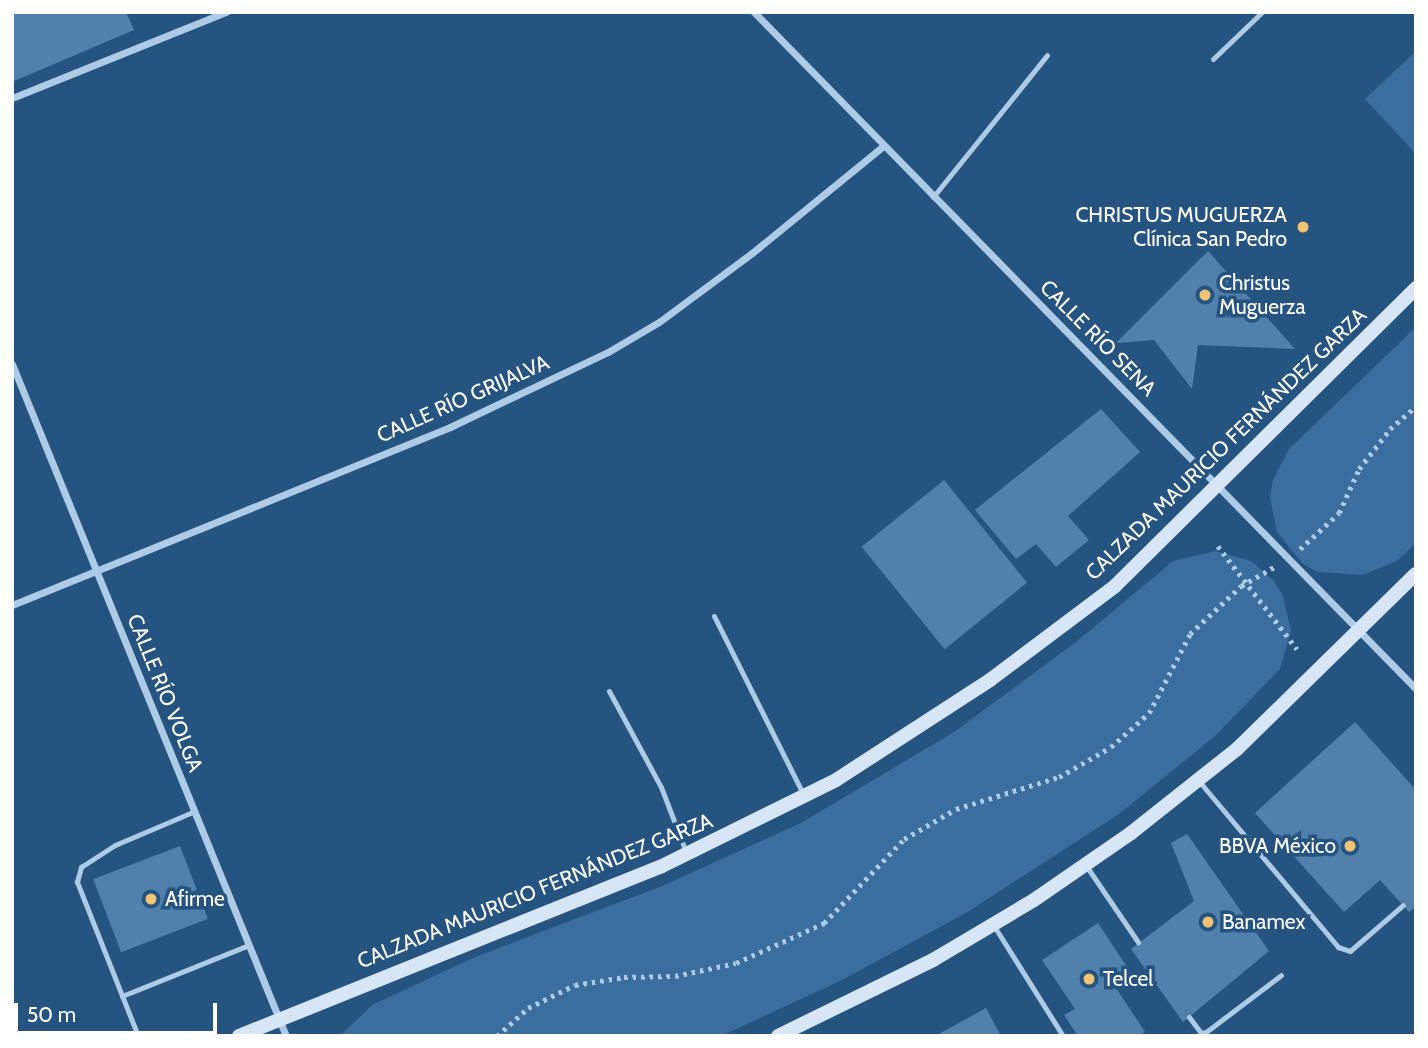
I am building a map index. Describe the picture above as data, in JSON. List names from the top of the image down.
{
  "streets": {
    "main road": ["CALZADA MAURICIO FERNÁNDEZ GARZA"],
    "street": ["CALLE RÍO SENA", "CALLE RÍO GRIJALVA", "CALLE RÍO VOLGA"]
  },
  "crossings": [
    ["CALLE RÍO SENA", "CALLE RÍO GRIJALVA"],
    ["CALLE RÍO SENA", "CALZADA MAURICIO FERNÁNDEZ GARZA"],
    ["CALLE RÍO GRIJALVA", "CALLE RÍO VOLGA"],
    ["CALZADA MAURICIO FERNÁNDEZ GARZA", "CALLE RÍO VOLGA"]
  ],
  "places": [
    "CHRISTUS MUGUERZA Clínica San Pedro",
    "Christus Muguerza",
    "BBVA México",
    "Afirme",
    "Banamex",
    "Telcel"
  ],
  "scale_bar": "50 m"
}
